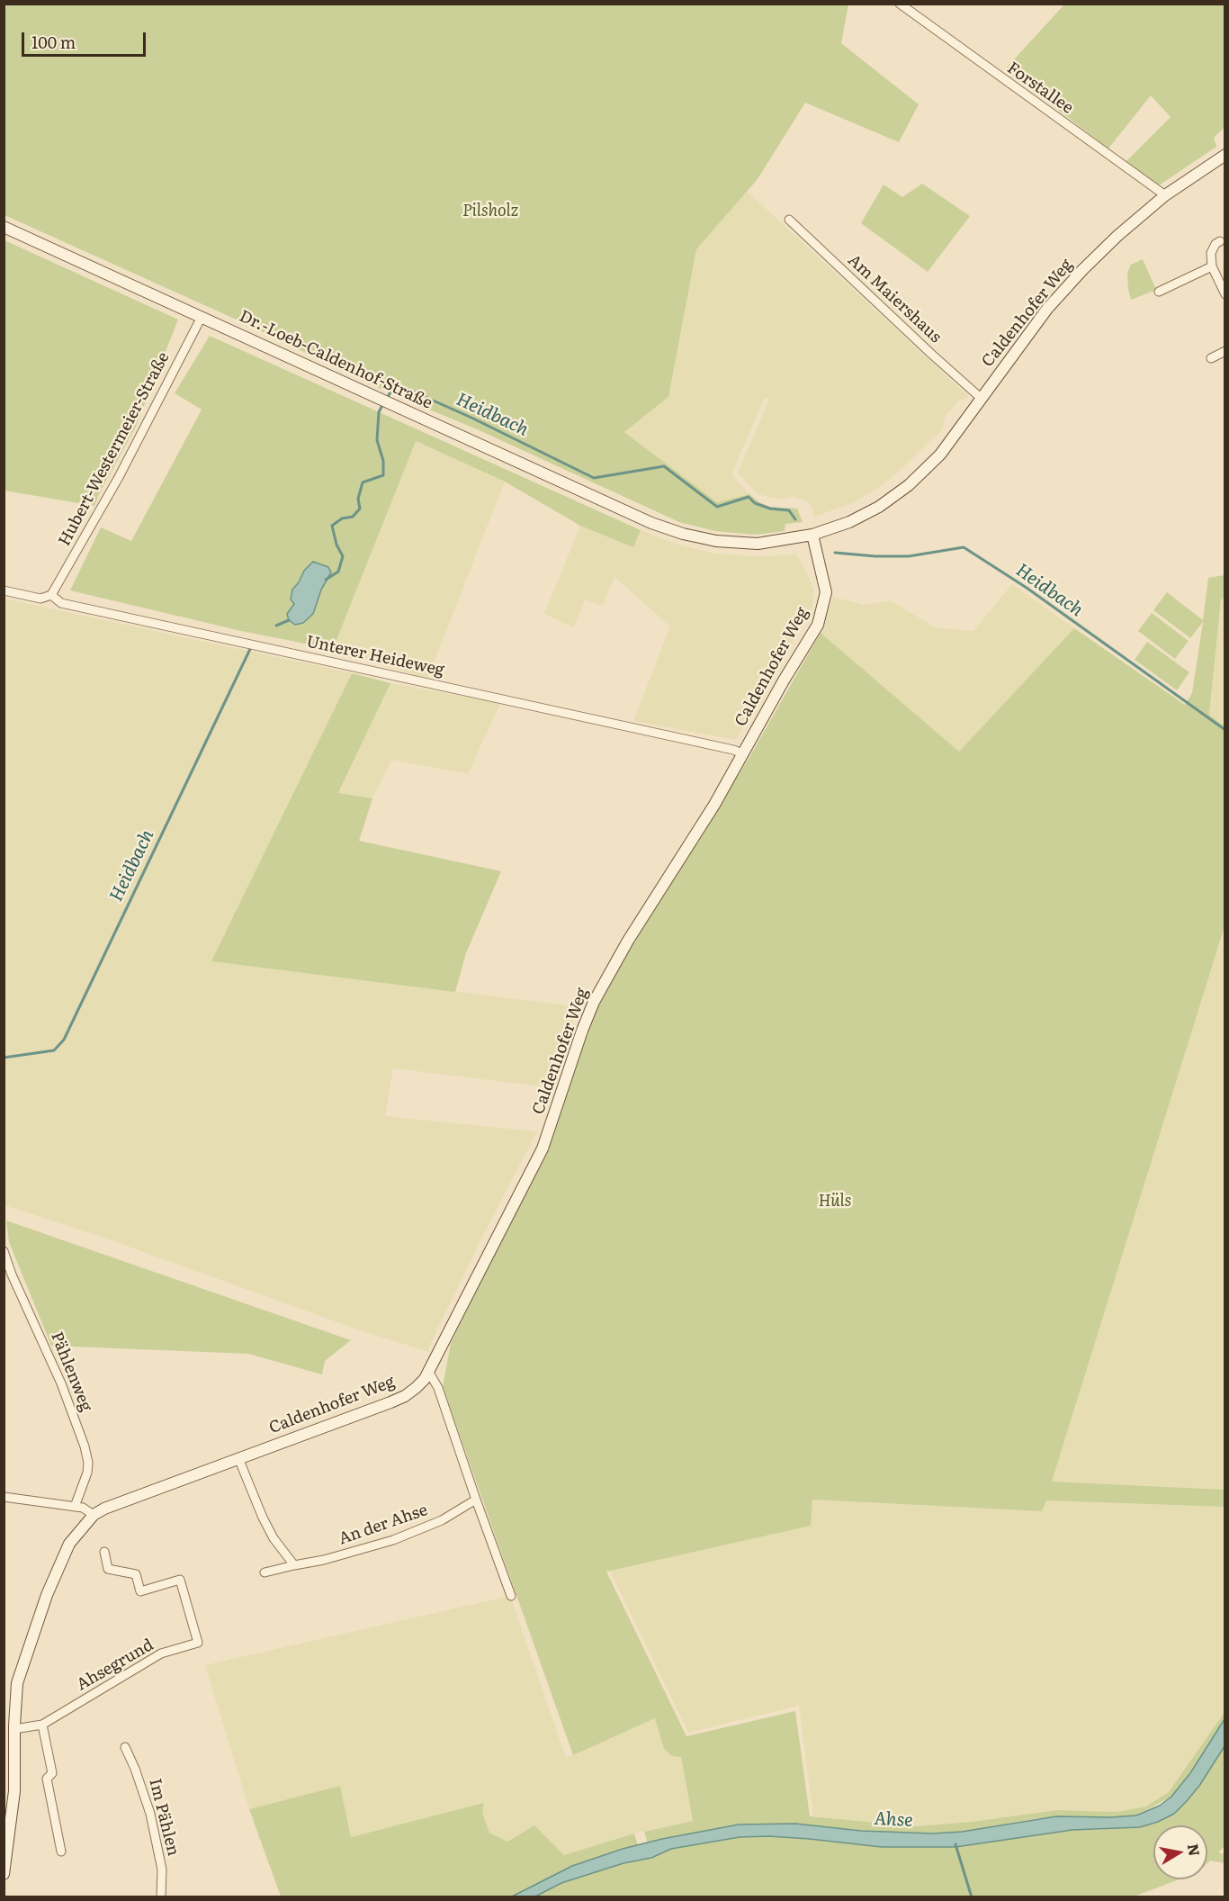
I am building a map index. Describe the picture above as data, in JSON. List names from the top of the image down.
{
  "streets": {
    "main road": ["Caldenhofer Weg", "Dr.-Loeb-Caldenhof-Straße"],
    "street": [
      "Forstallee",
      "Am Maiershaus",
      "Hubert-Westermeier-Straße",
      "Unterer Heideweg",
      "Pählenweg",
      "An der Ahse",
      "Ahsegrund",
      "Im Pählen"
    ]
  },
  "crossings": [
    ["Forstallee", "Caldenhofer Weg"],
    ["Am Maiershaus", "Caldenhofer Weg"],
    ["Caldenhofer Weg", "Dr.-Loeb-Caldenhof-Straße"],
    ["Caldenhofer Weg", "Unterer Heideweg"],
    ["Caldenhofer Weg", "Ahsegrund"],
    ["Dr.-Loeb-Caldenhof-Straße", "Hubert-Westermeier-Straße"],
    ["Hubert-Westermeier-Straße", "Unterer Heideweg"]
  ],
  "water": ["Heidbach", "Ahse"],
  "parks": ["Pilsholz", "Hüls"],
  "scale_bar": "100 m",
  "north": "right"
}
